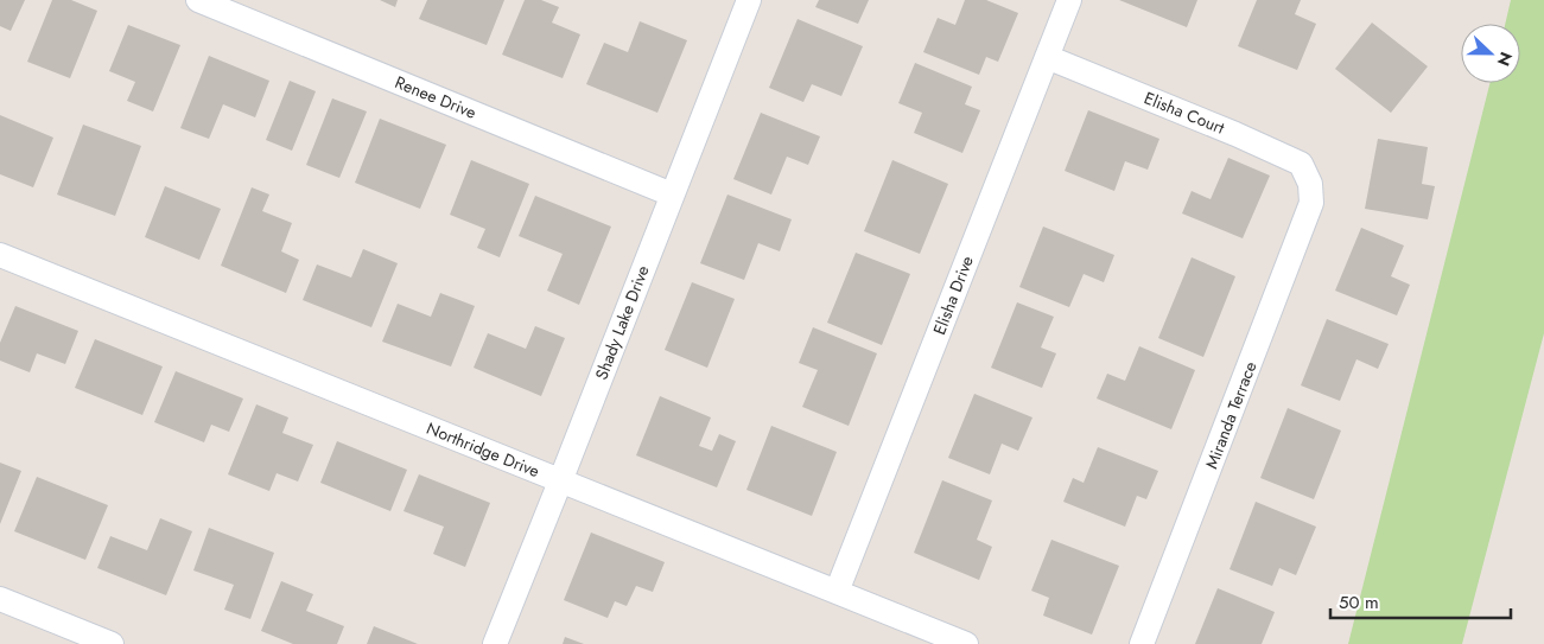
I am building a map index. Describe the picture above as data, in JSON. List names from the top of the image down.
{
  "streets": {
    "street": [
      "Renee Drive",
      "Elisha Court",
      "Elisha Drive",
      "Shady Lake Drive",
      "Miranda Terrace",
      "Northridge Drive"
    ]
  },
  "crossings": [
    ["Renee Drive", "Shady Lake Drive"],
    ["Elisha Court", "Elisha Drive"],
    ["Elisha Court", "Miranda Terrace"],
    ["Elisha Drive", "Northridge Drive"],
    ["Shady Lake Drive", "Northridge Drive"]
  ],
  "scale_bar": "50 m",
  "north": "right"
}
